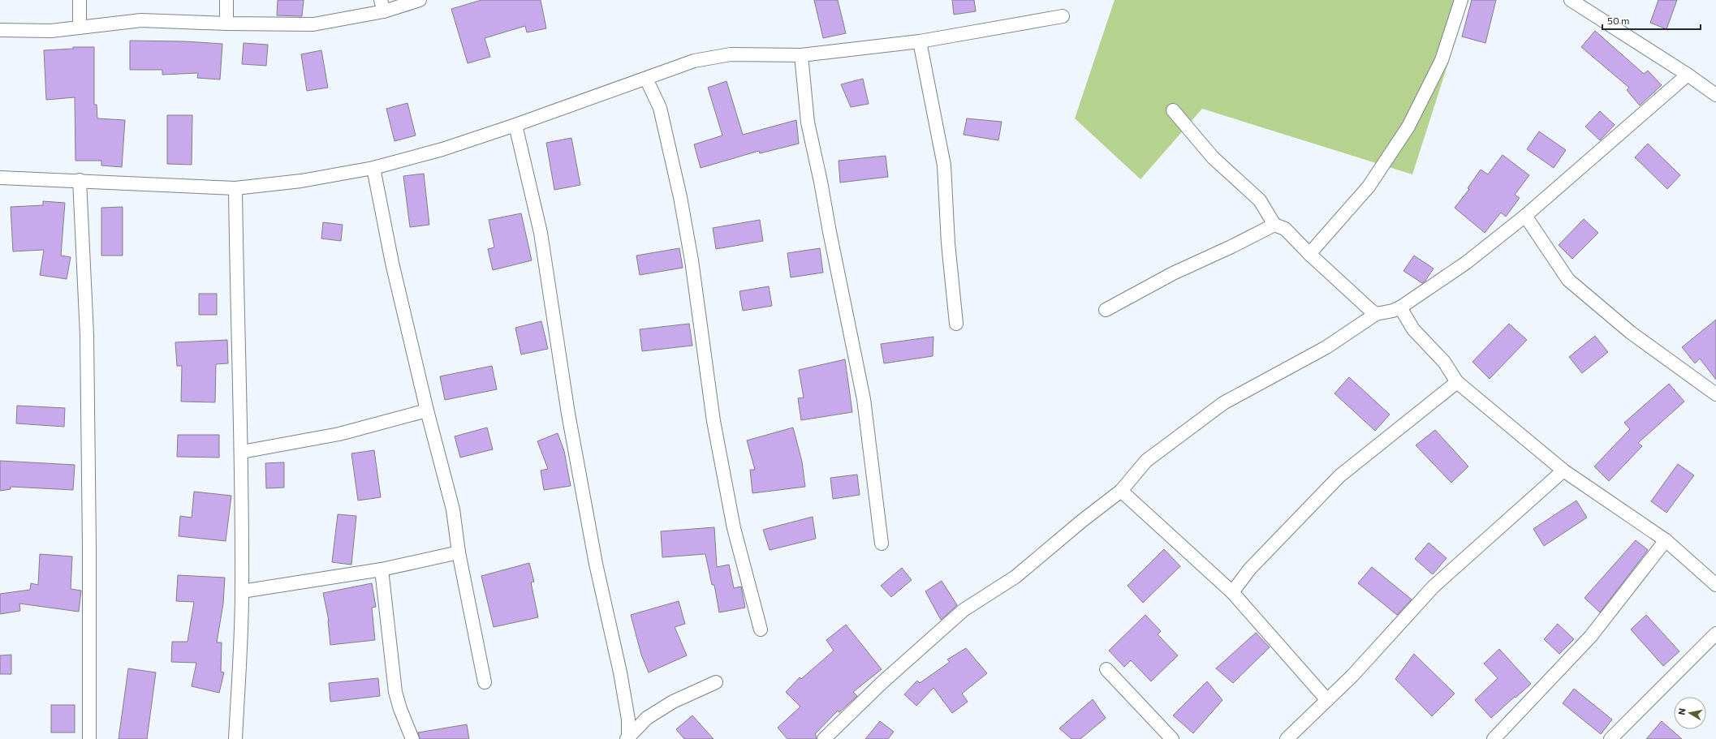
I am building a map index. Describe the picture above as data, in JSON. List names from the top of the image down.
{
  "scale_bar": "50 m",
  "north": "left"
}
